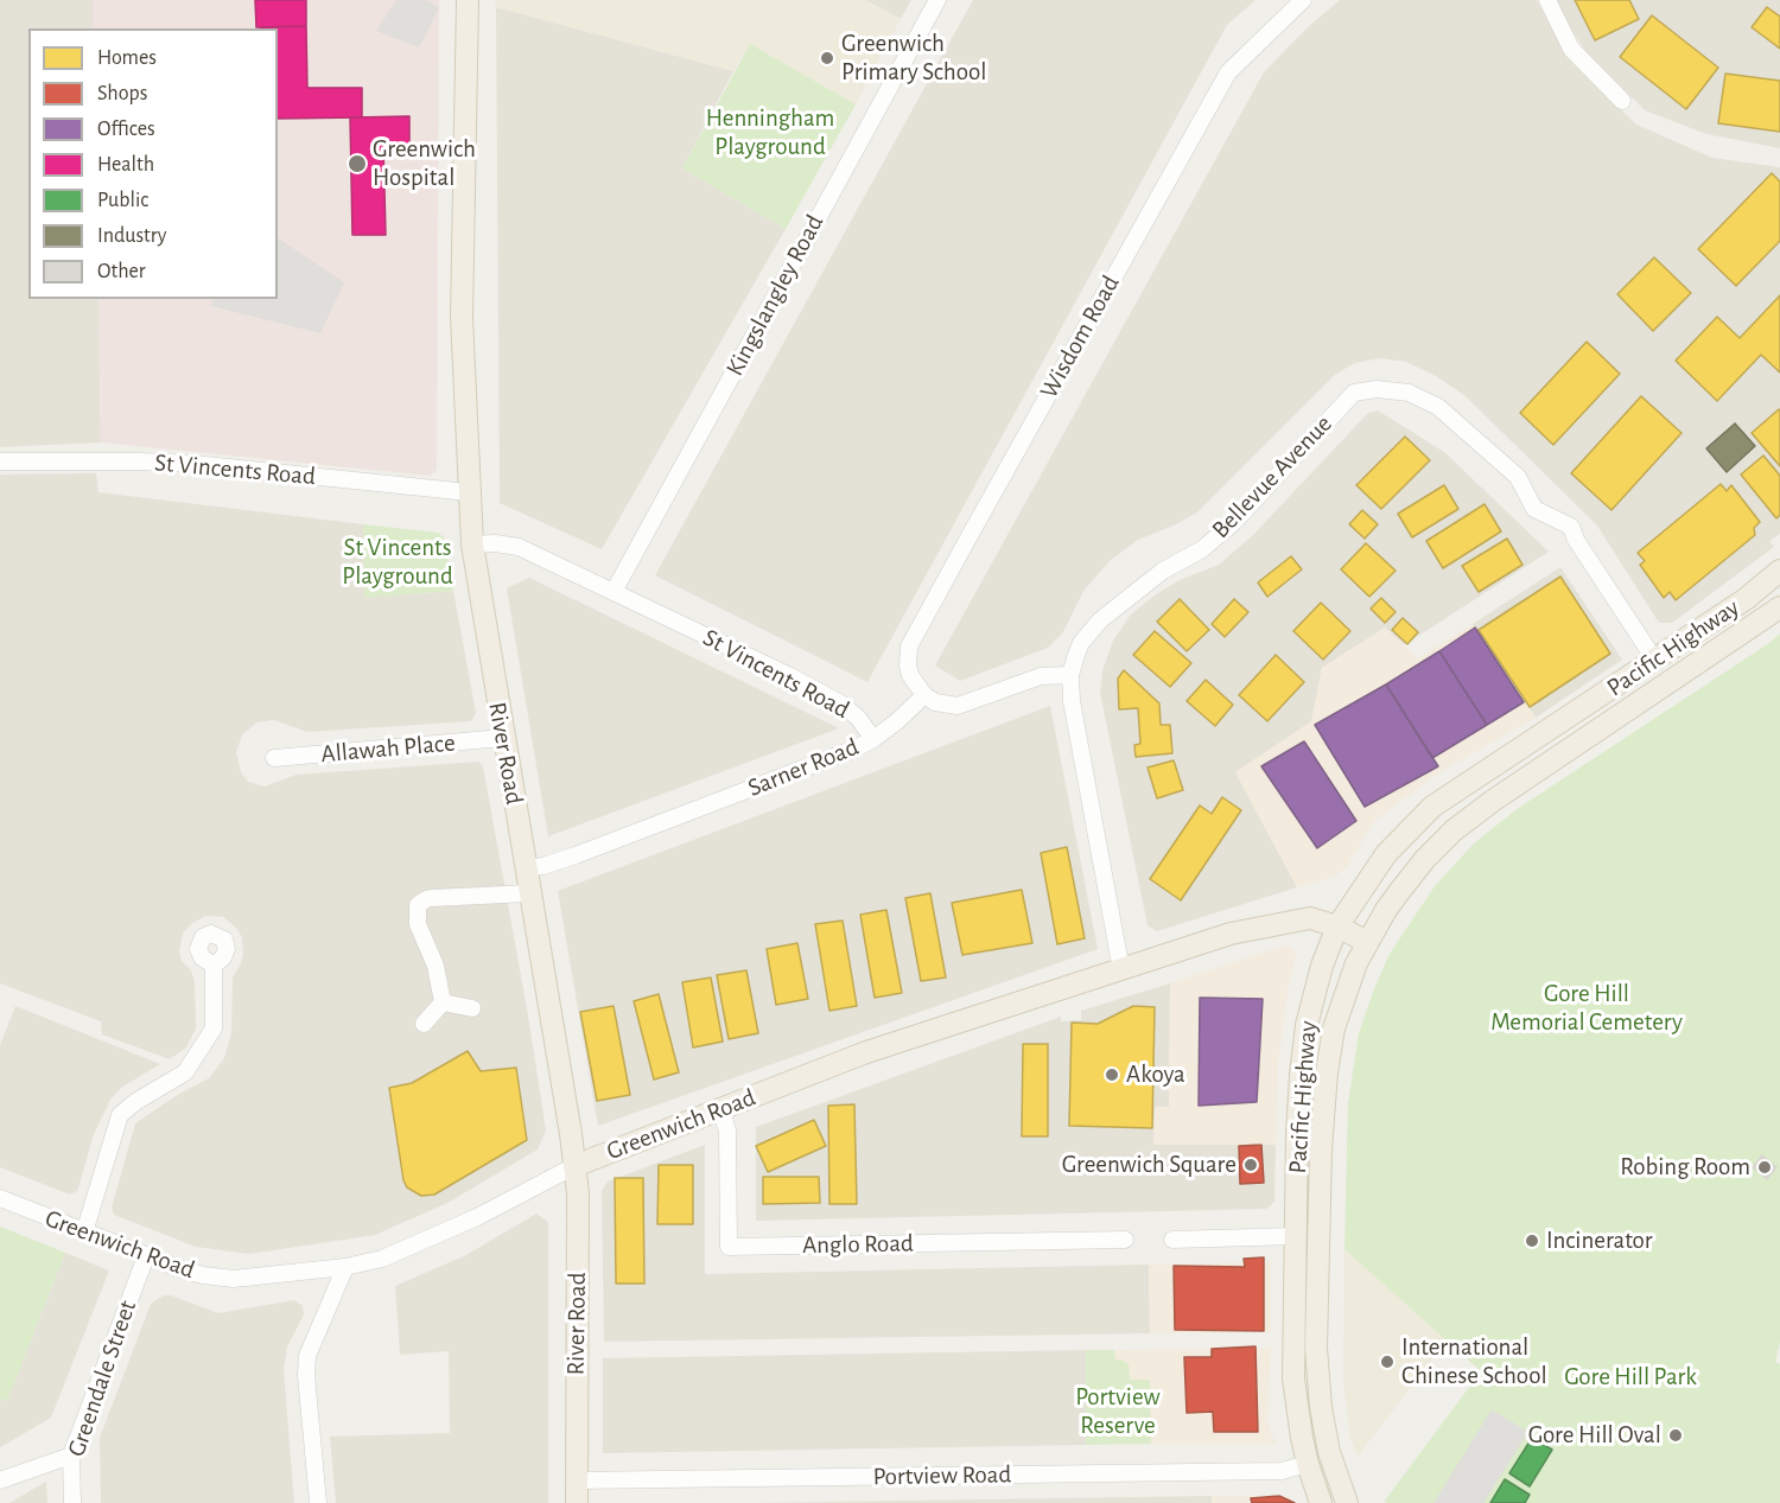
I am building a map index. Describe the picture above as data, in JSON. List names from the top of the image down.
{
  "streets": {
    "main road": ["Pacific Highway", "River Road", "Greenwich Road"],
    "street": [
      "Kingslangley Road",
      "Wisdom Road",
      "St Vincents Road",
      "Bellevue Avenue",
      "Allawah Place",
      "Sarner Road",
      "Anglo Road",
      "Greendale Street",
      "Portview Road"
    ]
  },
  "crossings": [
    ["Kingslangley Road", "St Vincents Road"],
    ["Wisdom Road", "Sarner Road"],
    ["St Vincents Road", "River Road"],
    ["St Vincents Road", "Sarner Road"],
    ["Bellevue Avenue", "Pacific Highway"],
    ["Bellevue Avenue", "Greenwich Road"],
    ["Pacific Highway", "Greenwich Road"],
    ["Pacific Highway", "Portview Road"],
    ["Allawah Place", "River Road"],
    ["River Road", "Sarner Road"],
    ["River Road", "Greenwich Road"],
    ["River Road", "Portview Road"],
    ["Greenwich Road", "Anglo Road"],
    ["Greenwich Road", "Greendale Street"]
  ],
  "parks": [
    "Henningham Playground",
    "St Vincents Playground",
    "Gore Hill Memorial Cemetery",
    "Gore Hill Park",
    "Portview Reserve"
  ],
  "places": [
    "Greenwich Primary School",
    "Greenwich Hospital",
    "Akoya",
    "Greenwich Square",
    "Robing Room",
    "Incinerator",
    "International Chinese School",
    "Gore Hill Oval"
  ],
  "legend": [
    "Homes",
    "Shops",
    "Offices",
    "Health",
    "Public",
    "Industry",
    "Other"
  ]
}
